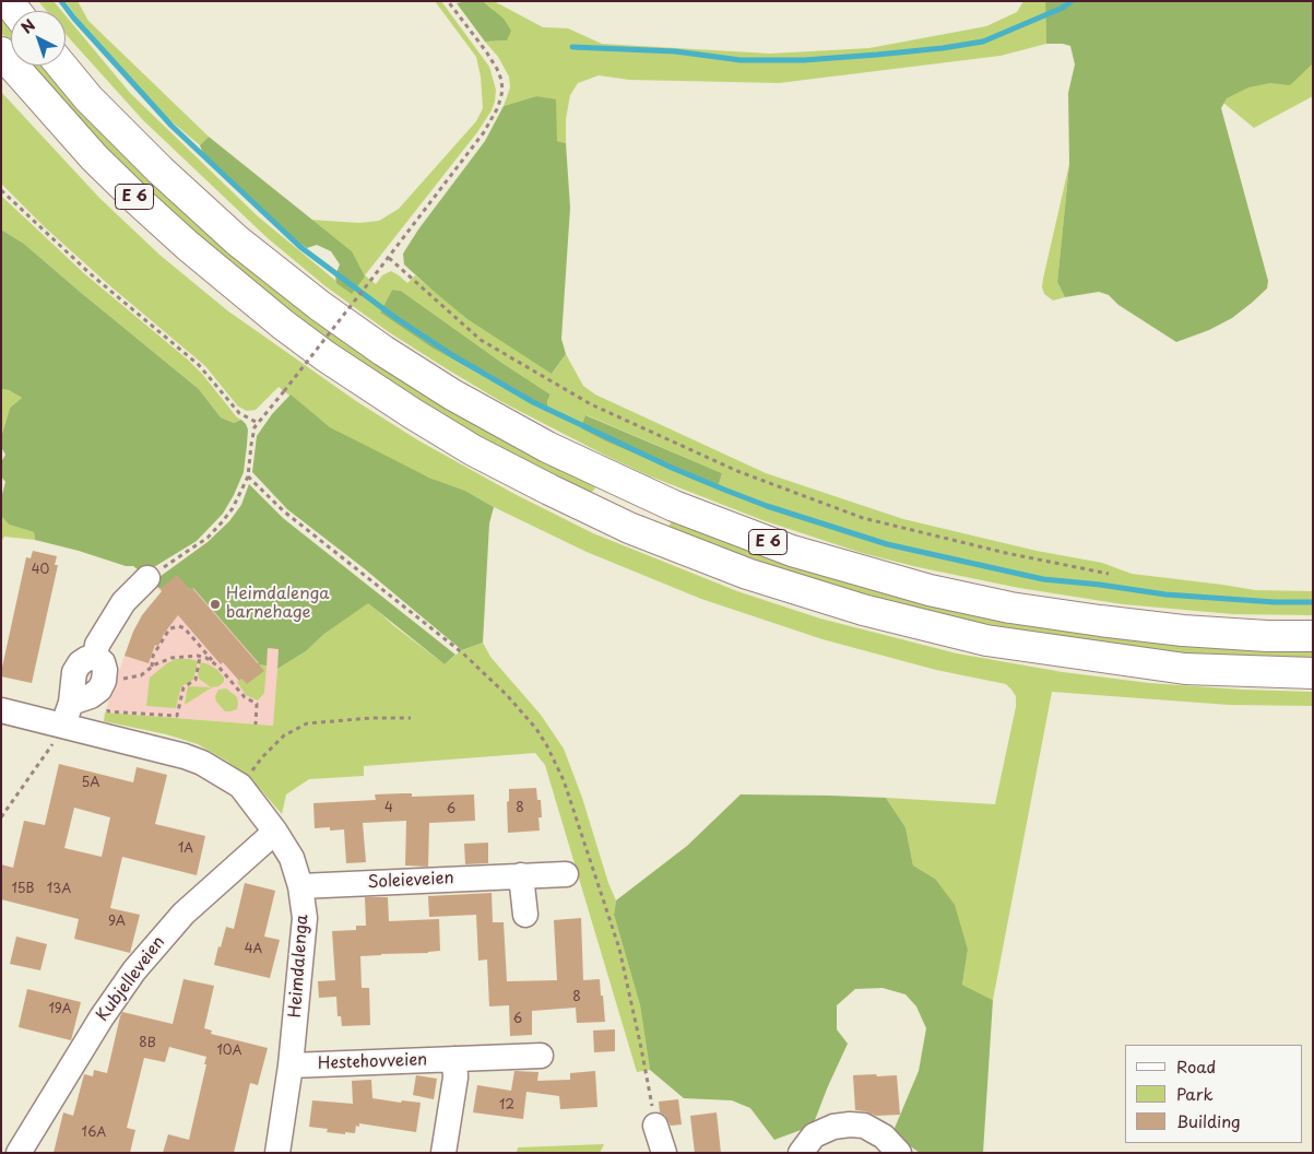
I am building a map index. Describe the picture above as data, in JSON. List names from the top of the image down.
{
  "streets": {
    "highway": ["E 6"],
    "street": [
      "Soleieveien",
      "Heimdalenga",
      "Kubjelleveien",
      "Hestehovveien"
    ]
  },
  "crossings": [
    ["Soleieveien", "Heimdalenga"],
    ["Heimdalenga", "Kubjelleveien"],
    ["Heimdalenga", "Hestehovveien"]
  ],
  "places": ["Heimdalenga barnehage"],
  "house_numbers": [
    "40",
    "5A",
    "4",
    "8",
    "6",
    "1A",
    "15B",
    "13A",
    "9A",
    "4A",
    "8",
    "19A",
    "6",
    "8B",
    "10A",
    "12",
    "16A"
  ],
  "legend": ["Road", "Park", "Building"],
  "north": "top left"
}
